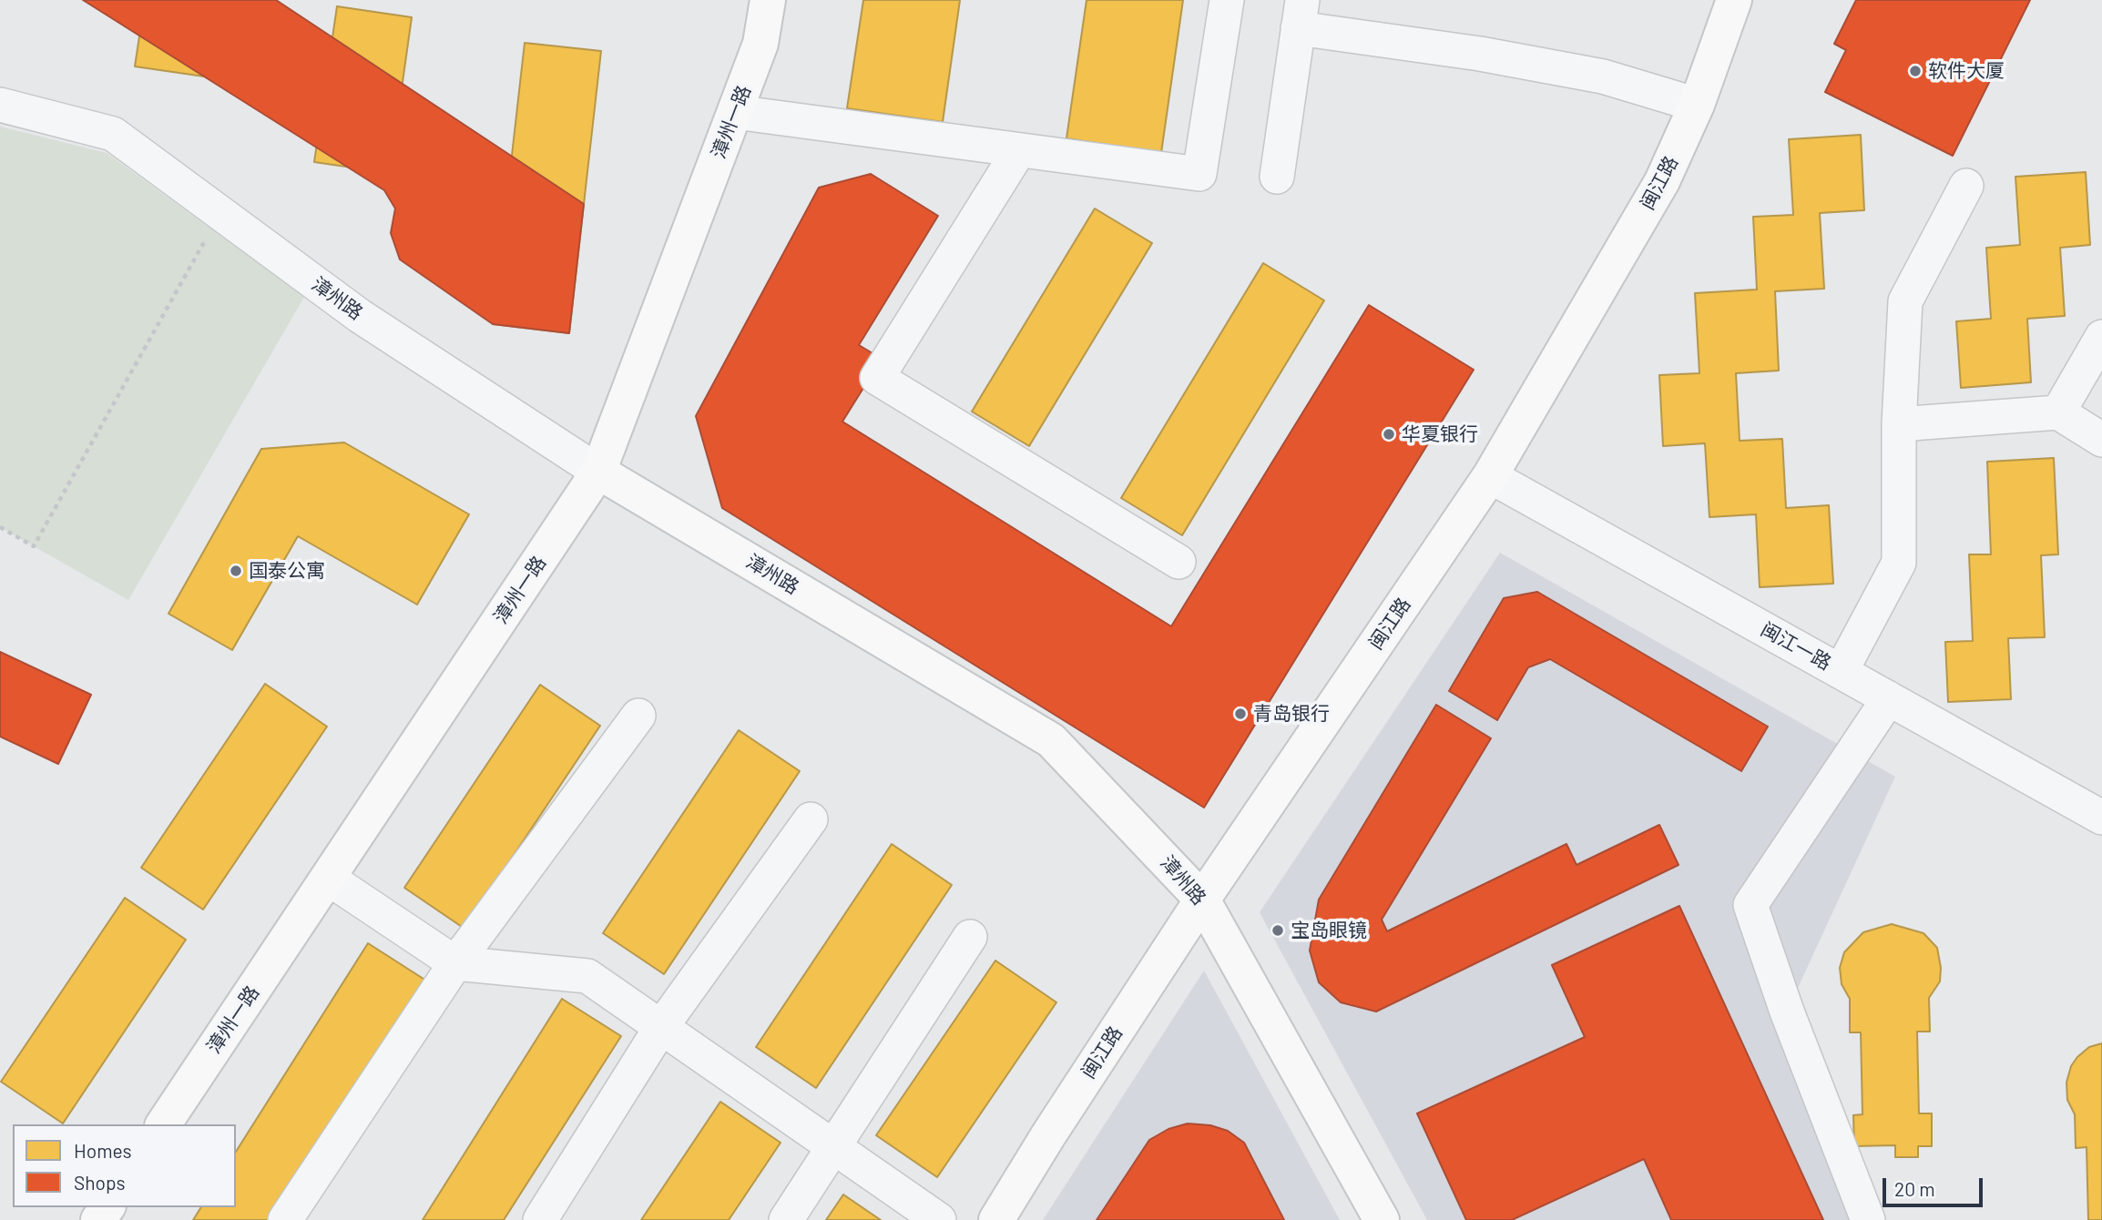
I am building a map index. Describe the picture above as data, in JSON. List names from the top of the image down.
{
  "streets": {
    "street": [
      "漳州一路",
      "闽江路",
      "漳州路",
      "闽江一路"
    ]
  },
  "crossings": [
    ["漳州一路", "漳州路"],
    ["闽江路", "漳州路"],
    ["闽江路", "闽江一路"]
  ],
  "places": [
    "软件大厦",
    "华夏银行",
    "国泰公寓",
    "青岛银行",
    "宝岛眼镜"
  ],
  "legend": ["Homes", "Shops"],
  "scale_bar": "20 m"
}
